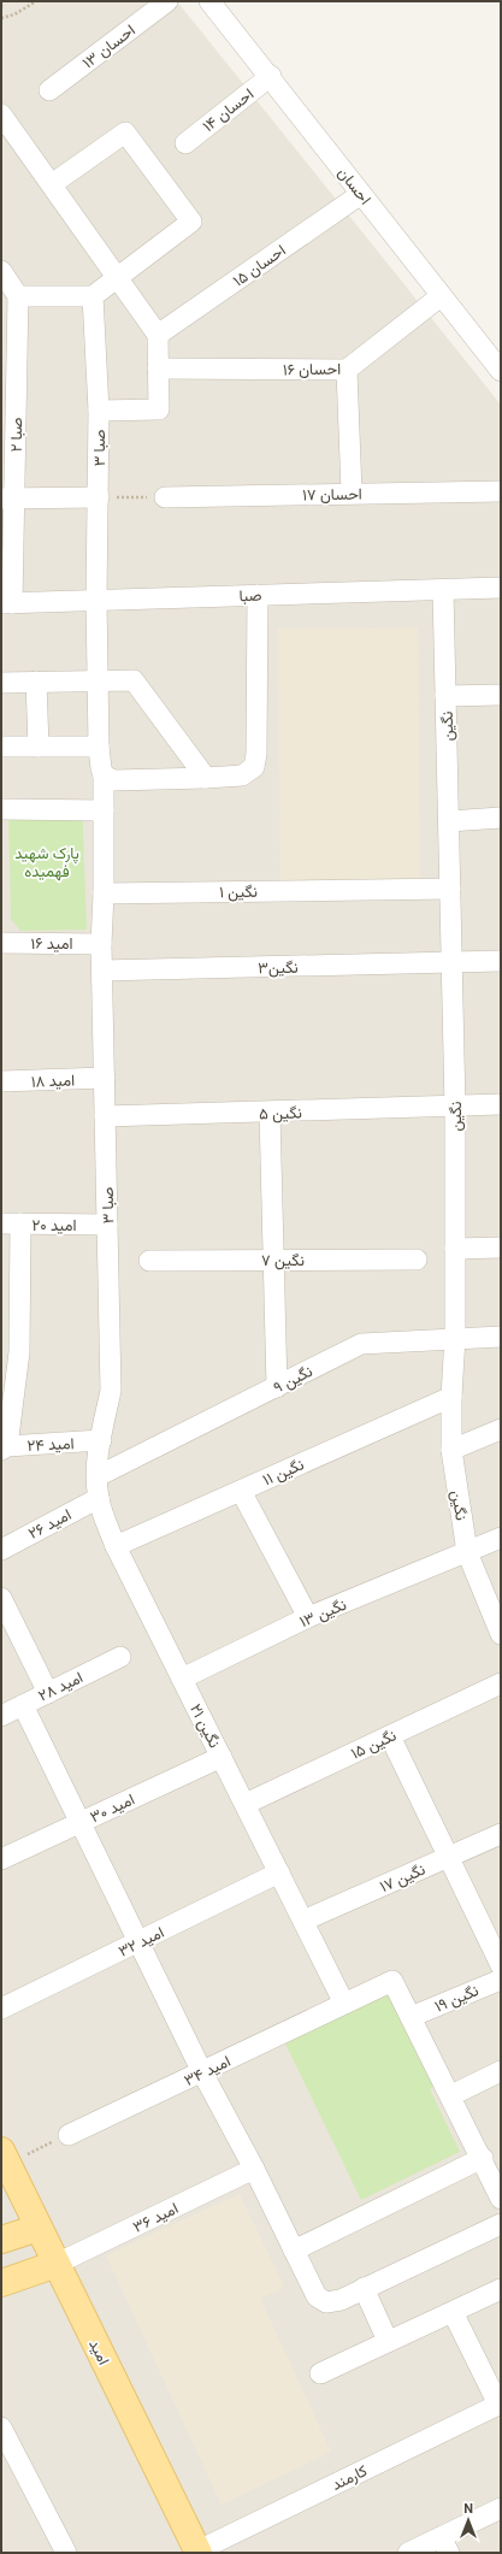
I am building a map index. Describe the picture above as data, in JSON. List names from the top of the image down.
{
  "streets": {
    "main road": ["امید"],
    "street": [
      "احسان ۱۳",
      "احسان ۱۴",
      "احسان",
      "احسان ۱۵",
      "احسان ۱۶",
      "صبا ۲",
      "صبا ۳",
      "احسان ۱۷",
      "صبا",
      "نگین",
      "نگین ۱",
      "امید ۱۶",
      "نگین۳",
      "امید ۱۸",
      "نگین ۵",
      "امید ۲۰",
      "نگین ۷",
      "نگین ۹",
      "امید ۲۴",
      "نگین ۱۱",
      "امید ۲۶",
      "نگین ۱۳",
      "امید ۲۸",
      "نگین ۲۱",
      "نگین ۱۵",
      "امید ۳۰",
      "نگین ۱۷",
      "امید ۳۲",
      "نگین ۱۹",
      "امید ۳۴",
      "امید ۳۶",
      "کارمند"
    ]
  },
  "crossings": [
    ["احسان ۱۴", "احسان"],
    ["احسان", "احسان ۱۵"],
    ["احسان", "احسان ۱۶"],
    ["صبا ۲", "صبا"],
    ["صبا ۳", "صبا"],
    ["صبا ۳", "نگین ۱"],
    ["صبا ۳", "نگین۳"],
    ["صبا ۳", "امید ۱۸"],
    ["صبا ۳", "نگین ۵"],
    ["صبا ۳", "امید ۲۰"],
    ["صبا ۳", "امید ۲۴"],
    ["صبا ۳", "نگین ۲۱"],
    ["صبا", "نگین"],
    ["نگین", "نگین ۱"],
    ["نگین", "نگین۳"],
    ["نگین", "نگین ۵"],
    ["نگین", "نگین ۹"],
    ["نگین", "نگین ۱۱"],
    ["نگین", "نگین ۱۳"],
    ["نگین ۹", "نگین ۲۱"],
    ["امید ۲۴", "نگین ۲۱"],
    ["نگین ۱۱", "نگین ۲۱"],
    ["امید ۲۶", "نگین ۲۱"],
    ["نگین ۱۳", "نگین ۲۱"],
    ["نگین ۲۱", "نگین ۱۵"],
    ["نگین ۲۱", "امید ۳۰"],
    ["نگین ۲۱", "نگین ۱۷"],
    ["نگین ۲۱", "امید ۳۲"],
    ["نگین ۲۱", "امید ۳۴"],
    ["نگین ۱۹", "امید ۳۴"],
    ["امید ۳۶", "امید"],
    ["امید", "کارمند"]
  ],
  "parks": ["پارک شهید فهمیده"],
  "north": "top"
}
